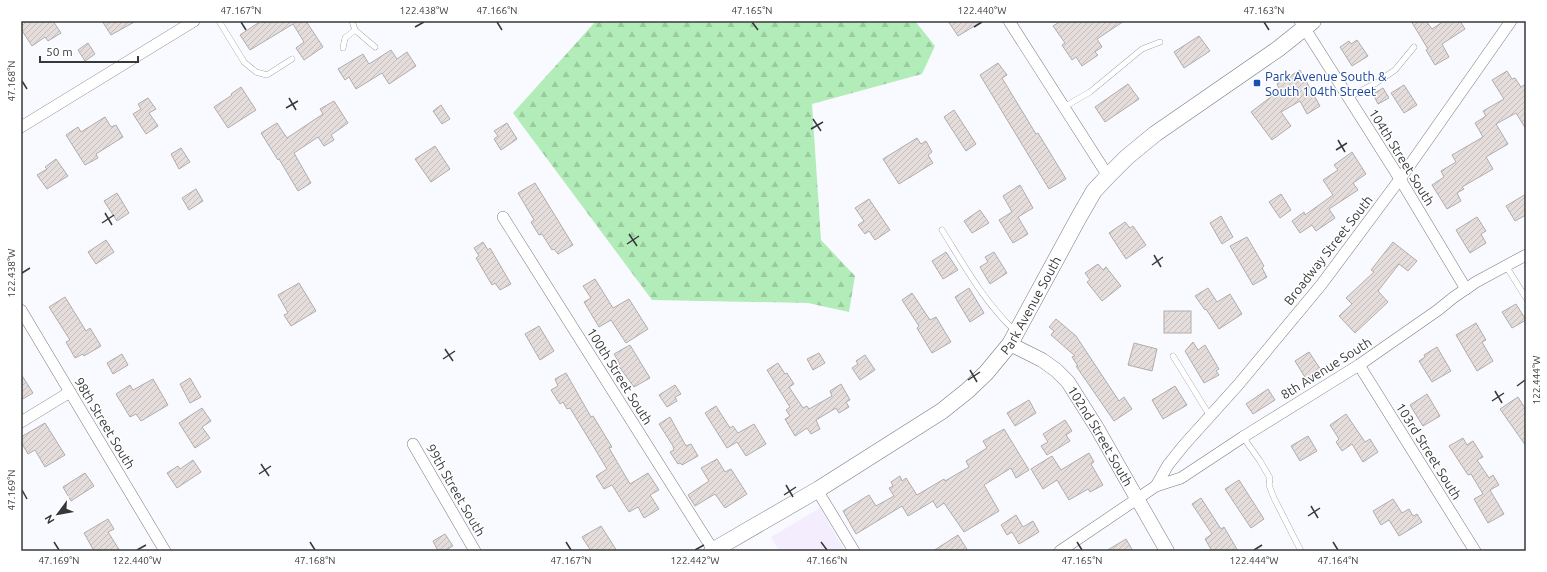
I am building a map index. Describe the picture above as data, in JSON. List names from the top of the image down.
{
  "streets": {
    "main road": ["Park Avenue South"],
    "street": [
      "104th Street South",
      "Broadway Street South",
      "8th Avenue South",
      "100th Street South",
      "98th Street South",
      "102nd Street South",
      "103rd Street South",
      "99th Street South"
    ]
  },
  "crossings": [
    ["104th Street South", "Broadway Street South"],
    ["104th Street South", "Park Avenue South"],
    ["104th Street South", "8th Avenue South"],
    ["Broadway Street South", "8th Avenue South"],
    ["Park Avenue South", "100th Street South"],
    ["Park Avenue South", "102nd Street South"],
    ["8th Avenue South", "102nd Street South"],
    ["8th Avenue South", "103rd Street South"]
  ],
  "places": {
    "transit": ["Park Avenue South & South 104th Street"]
  },
  "scale_bar": "50 m",
  "north": "bottom left",
  "coordinates": [
    "47.167°N",
    "122.438°W",
    "47.166°N",
    "47.165°N",
    "122.440°W",
    "47.163°N",
    "47.168°N",
    "122.444°W",
    "47.169°N",
    "122.442°W",
    "47.164°N"
  ]
}
